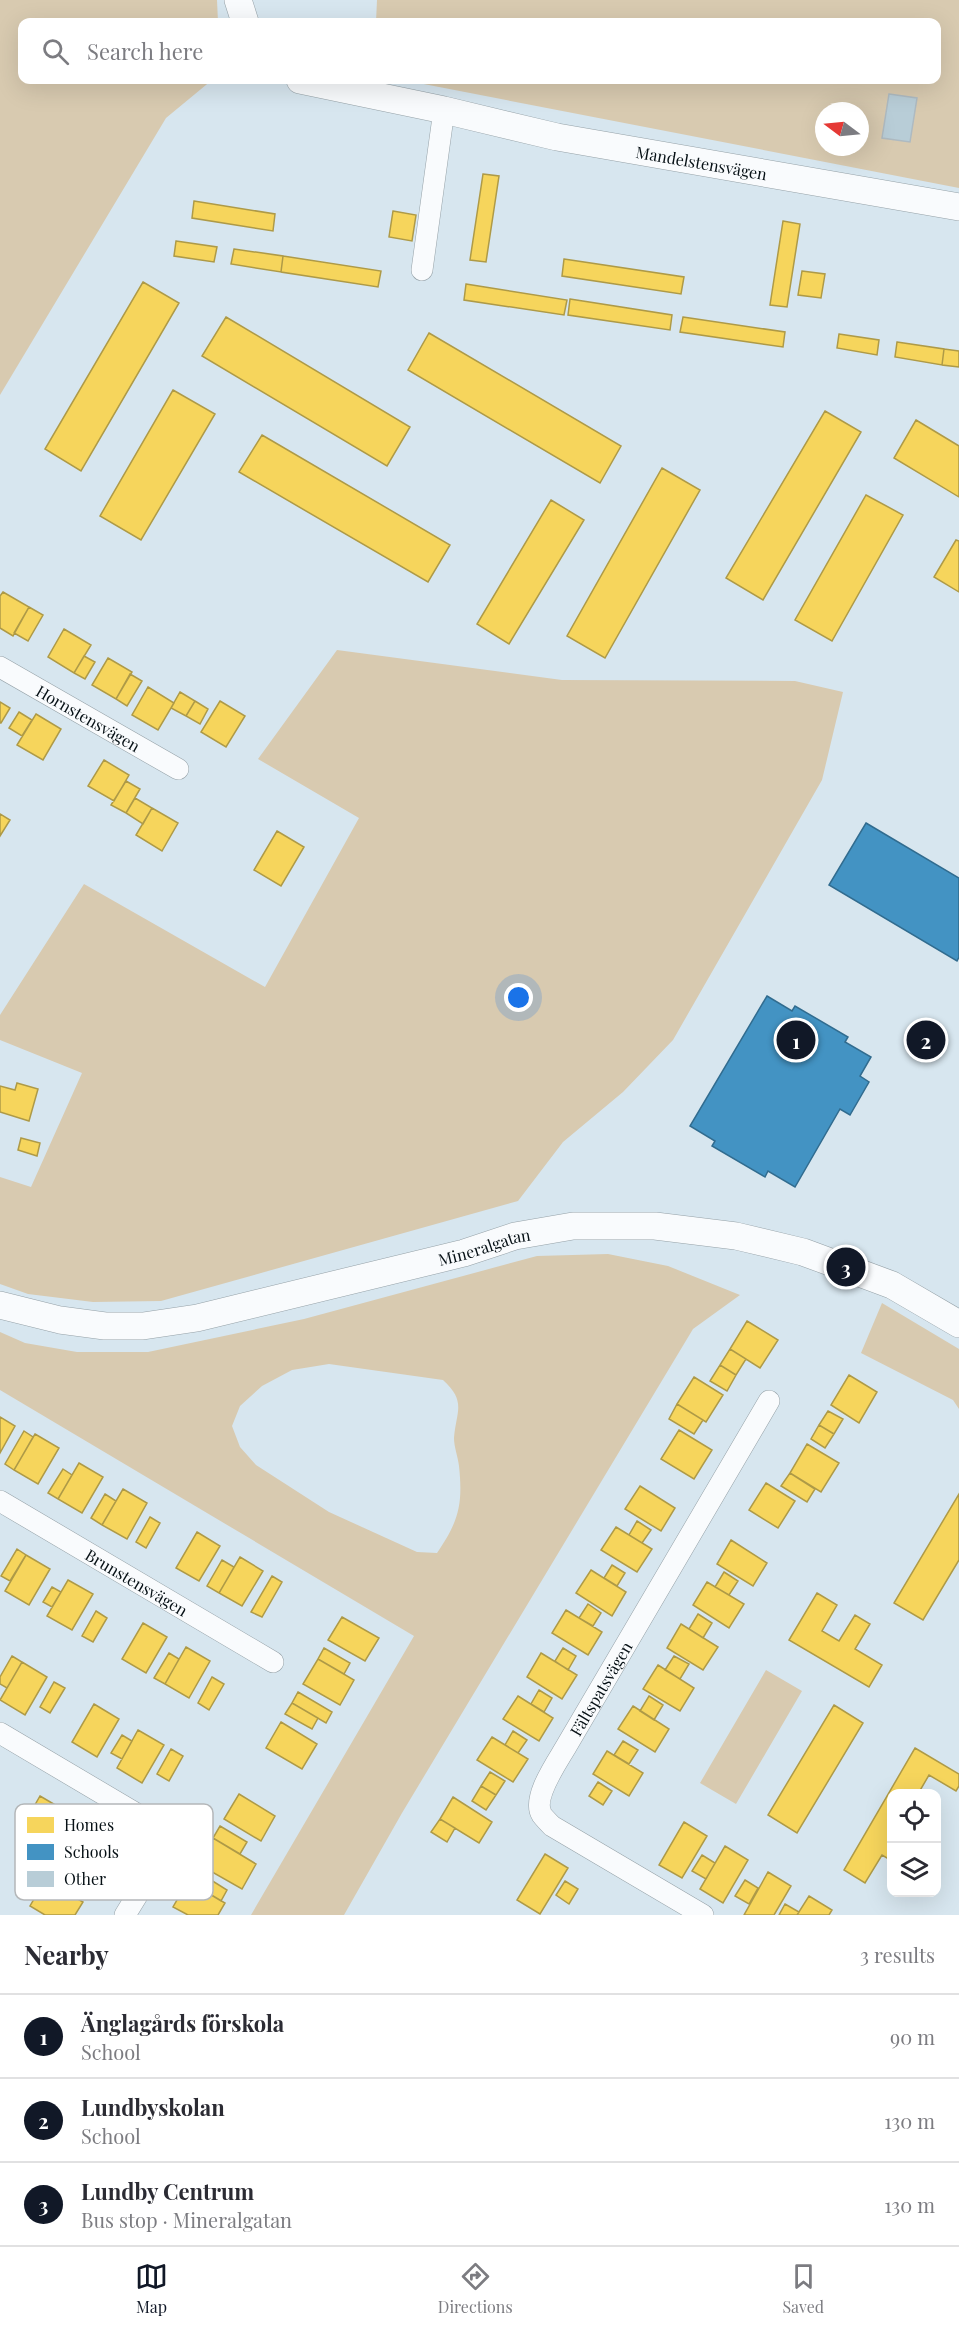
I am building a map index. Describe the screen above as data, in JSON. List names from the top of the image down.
{
  "streets": {
    "street": [
      "Mandelstensvägen",
      "Hornstensvägen",
      "Mineralgatan",
      "Brunstensvägen",
      "Fältspatsvägen"
    ]
  },
  "legend": ["Homes", "Schools", "Other"],
  "north": "left",
  "page": {
    "search": "Search here",
    "pins": ["1", "2", "3"],
    "heading": ["Nearby", "3 results"],
    "list": [
      {
        "mark": "1",
        "name": "Änglagårds förskola",
        "note": "School",
        "value": "90 m"
      },
      {
        "mark": "2",
        "name": "Lundbyskolan",
        "note": "School",
        "value": "130 m"
      },
      {
        "mark": "3",
        "name": "Lundby Centrum",
        "note": "Bus stop · Mineralgatan",
        "value": "130 m"
      }
    ],
    "nav": ["Map", "Directions", "Saved"]
  }
}
